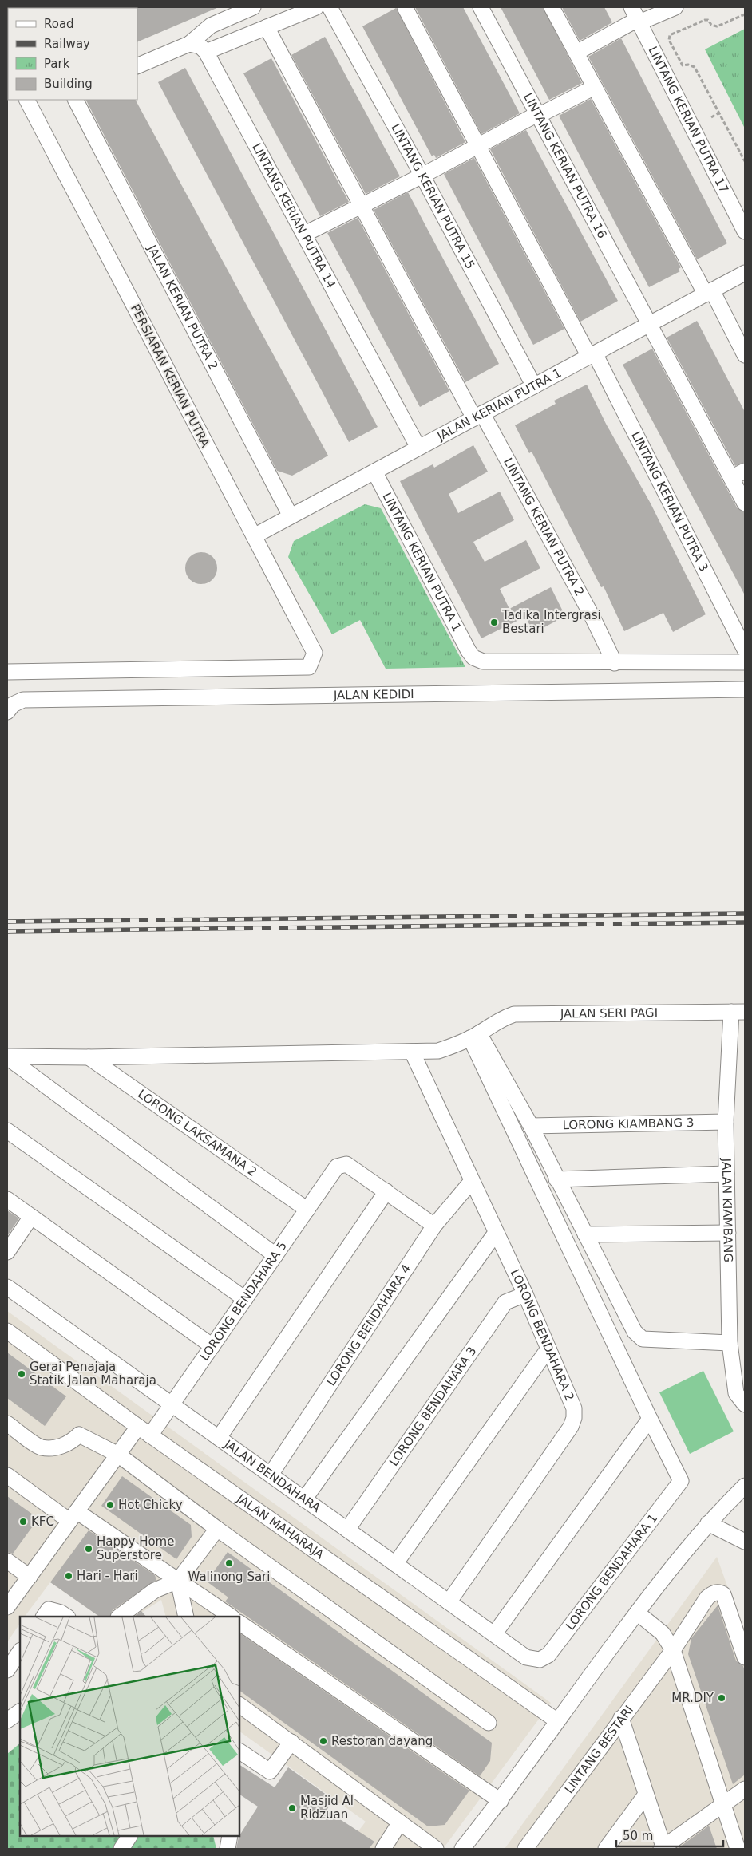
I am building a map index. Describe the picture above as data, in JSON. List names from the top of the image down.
{
  "streets": {
    "street": [
      "LINTANG KERIAN PUTRA 17",
      "LINTANG KERIAN PUTRA 16",
      "LINTANG KERIAN PUTRA 15",
      "LINTANG KERIAN PUTRA 14",
      "JALAN KERIAN PUTRA 2",
      "PERSIARAN KERIAN PUTRA",
      "JALAN KERIAN PUTRA 1",
      "LINTANG KERIAN PUTRA 3",
      "LINTANG KERIAN PUTRA 2",
      "LINTANG KERIAN PUTRA 1",
      "JALAN KEDIDI",
      "JALAN SERI PAGI",
      "LORONG KIAMBANG 3",
      "LORONG LAKSAMANA 2",
      "JALAN KIAMBANG",
      "LORONG BENDAHARA 5",
      "LORONG BENDAHARA 4",
      "LORONG BENDAHARA 2",
      "LORONG BENDAHARA 3",
      "JALAN BENDAHARA",
      "JALAN MAHARAJA",
      "LORONG BENDAHARA 1",
      "LINTANG BESTARI"
    ]
  },
  "crossings": [
    ["LINTANG KERIAN PUTRA 16", "JALAN KERIAN PUTRA 1"],
    ["LINTANG KERIAN PUTRA 15", "JALAN KERIAN PUTRA 1"],
    ["LINTANG KERIAN PUTRA 14", "JALAN KERIAN PUTRA 1"],
    ["JALAN KERIAN PUTRA 2", "JALAN KERIAN PUTRA 1"],
    ["PERSIARAN KERIAN PUTRA", "JALAN KERIAN PUTRA 1"],
    ["JALAN KERIAN PUTRA 1", "LINTANG KERIAN PUTRA 3"],
    ["JALAN KERIAN PUTRA 1", "LINTANG KERIAN PUTRA 2"],
    ["JALAN KERIAN PUTRA 1", "LINTANG KERIAN PUTRA 1"],
    ["LINTANG KERIAN PUTRA 2", "LINTANG KERIAN PUTRA 1"],
    ["JALAN SERI PAGI", "LORONG LAKSAMANA 2"],
    ["JALAN SERI PAGI", "JALAN KIAMBANG"],
    ["JALAN SERI PAGI", "LORONG BENDAHARA 2"],
    ["LORONG KIAMBANG 3", "JALAN KIAMBANG"],
    ["LORONG LAKSAMANA 2", "LORONG BENDAHARA 5"],
    ["LORONG BENDAHARA 5", "JALAN BENDAHARA"],
    ["LORONG BENDAHARA 5", "JALAN MAHARAJA"],
    ["LORONG BENDAHARA 4", "LORONG BENDAHARA 2"],
    ["LORONG BENDAHARA 4", "JALAN BENDAHARA"],
    ["LORONG BENDAHARA 2", "LORONG BENDAHARA 3"],
    ["LORONG BENDAHARA 2", "JALAN BENDAHARA"],
    ["LORONG BENDAHARA 3", "JALAN BENDAHARA"],
    ["JALAN BENDAHARA", "LORONG BENDAHARA 1"]
  ],
  "places": [
    "Tadika Intergrasi Bestari",
    "Gerai Penajaja Statik Jalan Maharaja",
    "Hot Chicky",
    "KFC",
    "Happy Home Superstore",
    "Walinong Sari",
    "Hari - Hari",
    "MR.DIY",
    "Restoran dayang",
    "Masjid Al Ridzuan"
  ],
  "legend": [
    "Road",
    "Railway",
    "Park",
    "Building"
  ],
  "scale_bar": "50 m"
}
